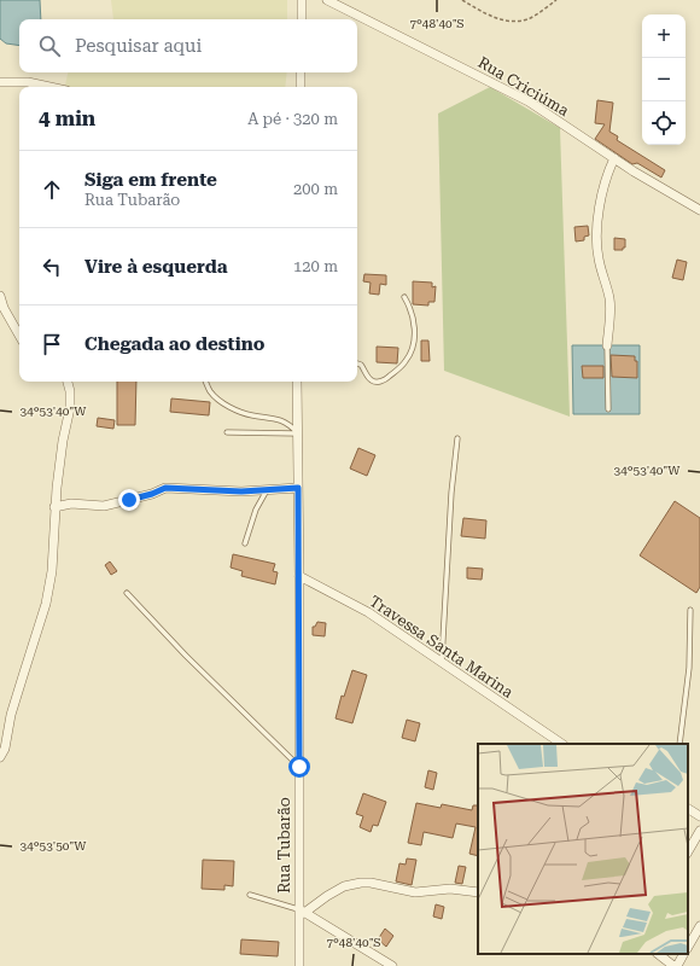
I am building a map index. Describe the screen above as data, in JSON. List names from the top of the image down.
{
  "streets": {
    "street": ["Rua Criciúma", "Travessa Santa Marina", "Rua Tubarão"]
  },
  "crossings": [
    ["Travessa Santa Marina", "Rua Tubarão"]
  ],
  "page": {
    "map_buttons": ["+", "−"],
    "search": "Pesquisar aqui",
    "heading": ["4 min", "A pé · 320 m"],
    "list": [
      ["Siga em frente", "Rua Tubarão", "200 m"],
      ["Vire à esquerda", "120 m"],
      "Chegada ao destino"
    ]
  },
  "coordinates": ["7°48'40\"S", "34°53'40\"W", "34°53'50\"W"]
}
